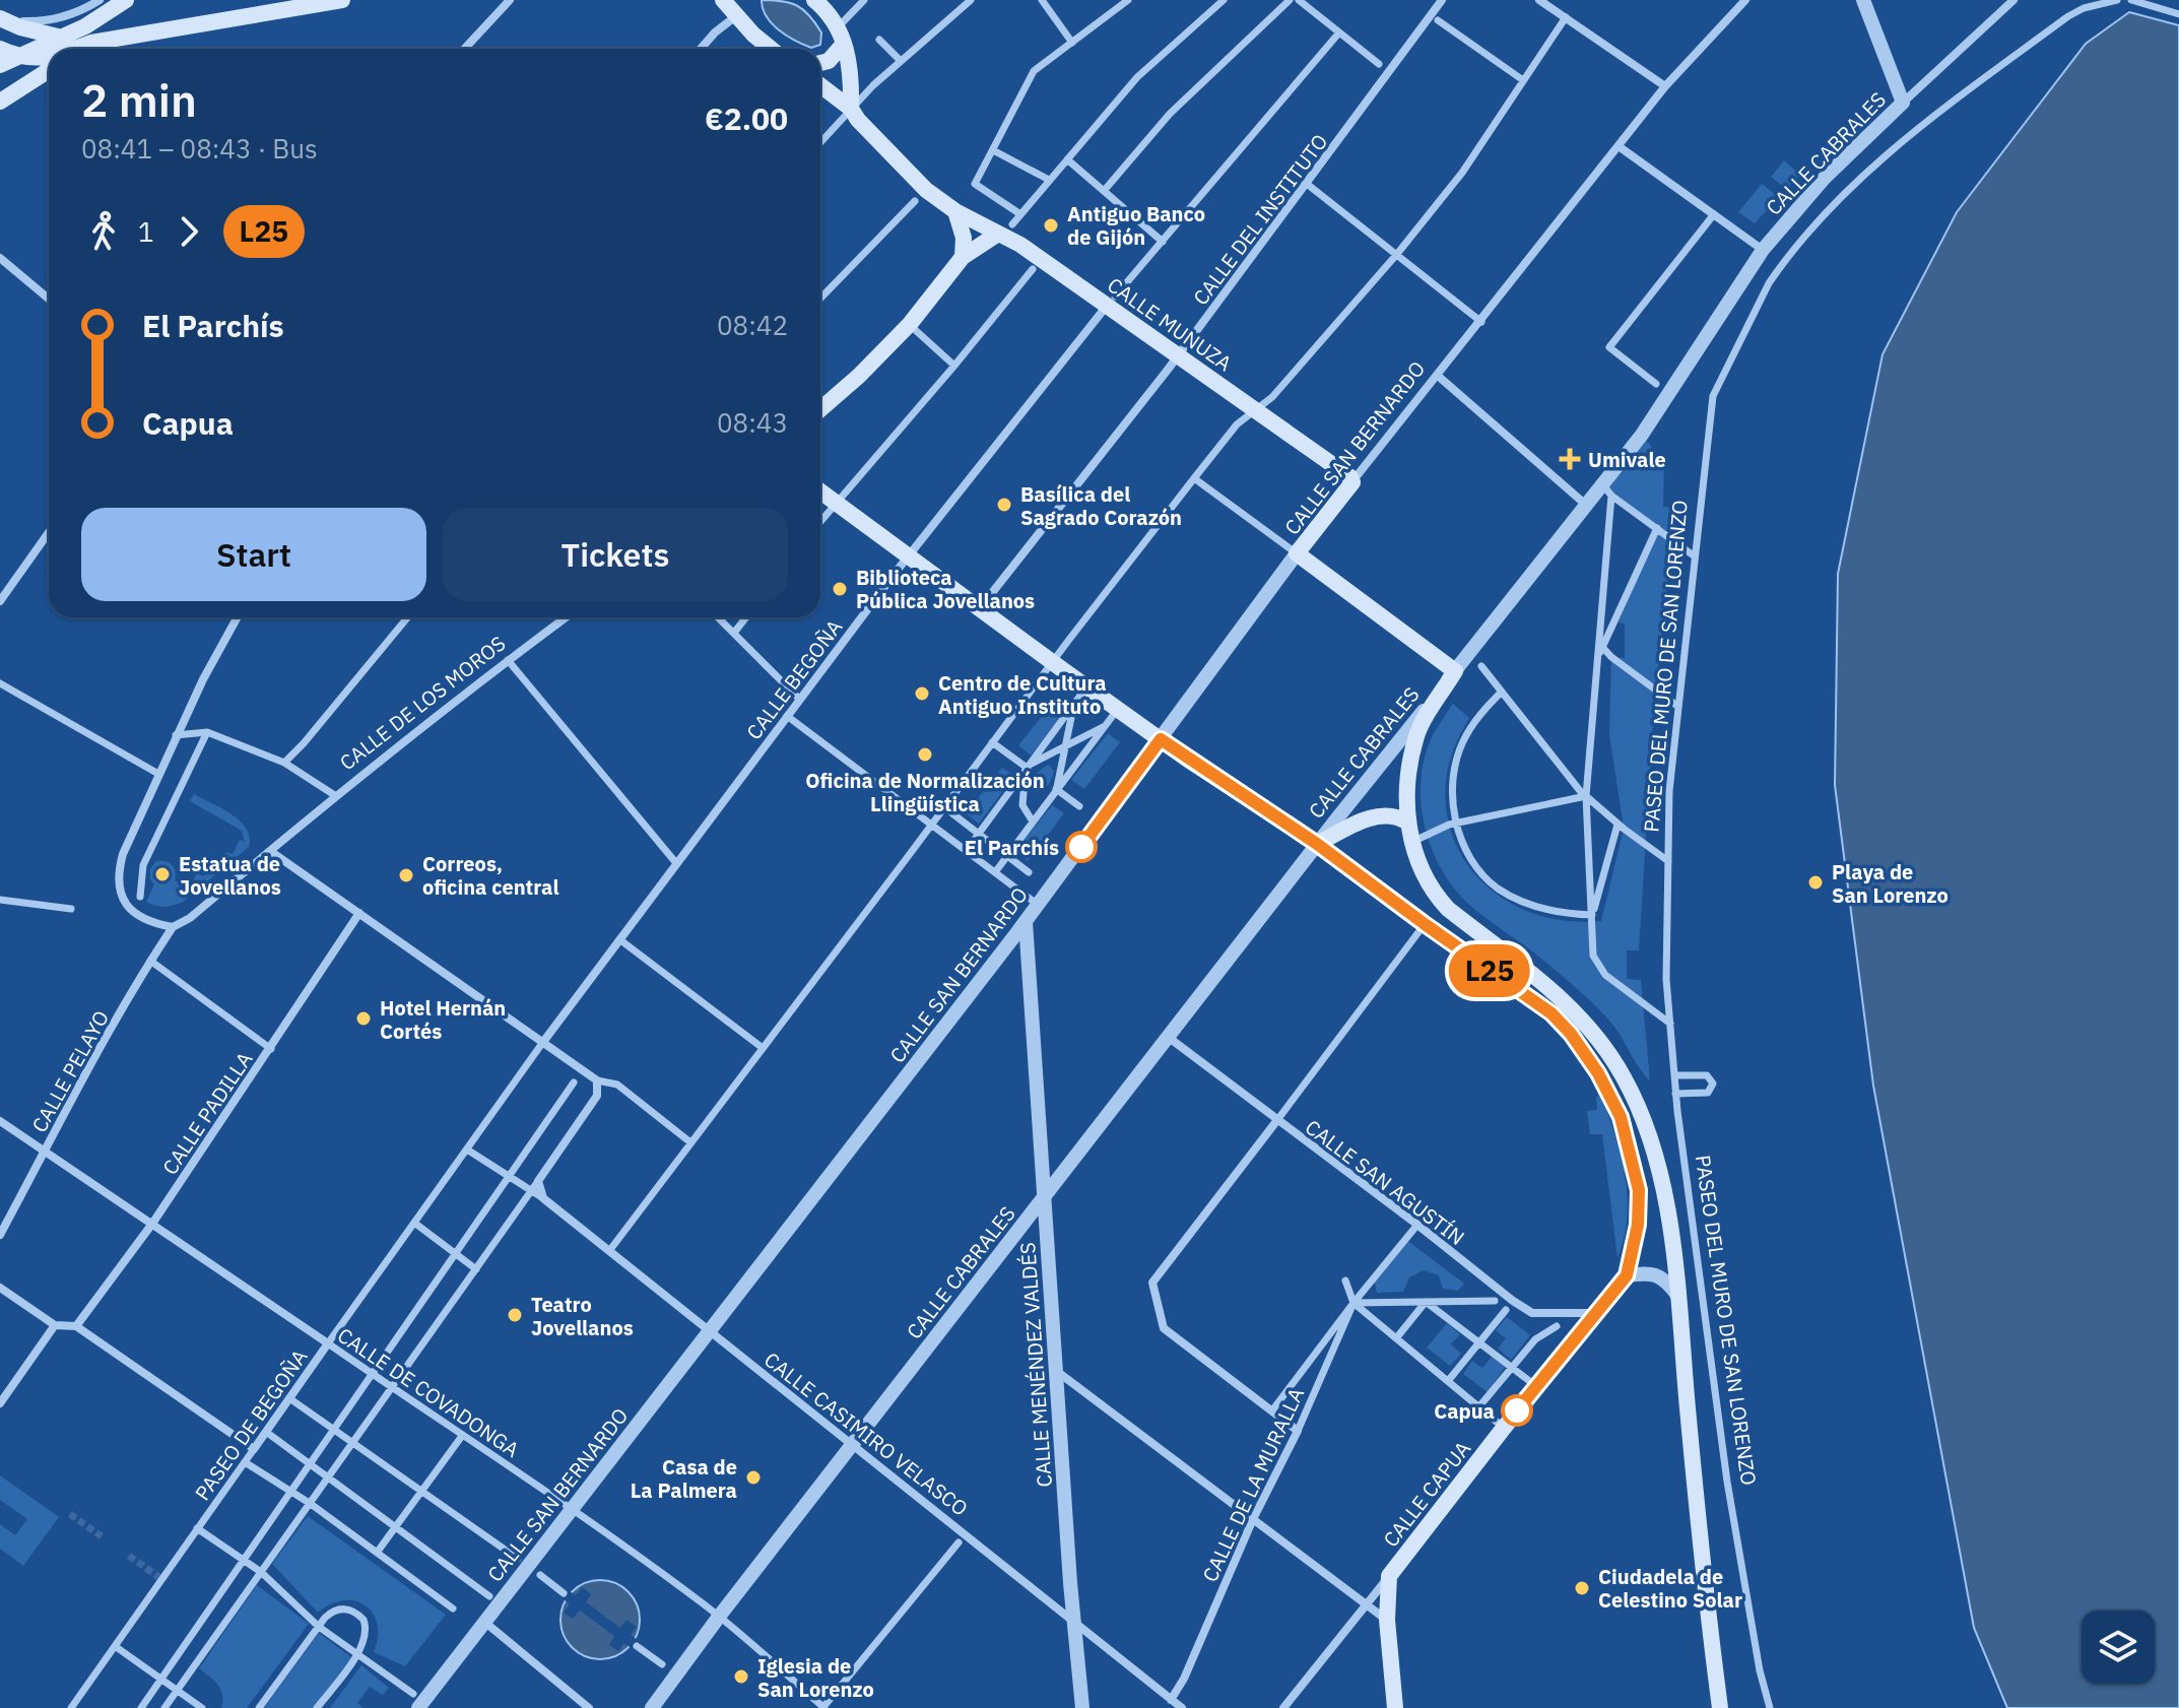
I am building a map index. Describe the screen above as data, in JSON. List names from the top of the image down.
{
  "streets": {
    "main road": ["CALLE MUNUZA", "CALLE SAN BERNARDO", "CALLE CAPUA"],
    "street": [
      "CALLE CABRALES",
      "CALLE DEL INSTITUTO",
      "PASEO DEL MURO DE SAN LORENZO",
      "CALLE BEGOÑA",
      "CALLE DE LOS MOROS",
      "CALLE PELAYO",
      "CALLE PADILLA",
      "CALLE SAN AGUSTÍN",
      "CALLE MENÉNDEZ VALDÉS",
      "CALLE DE COVADONGA",
      "PASEO DE BEGOÑA",
      "CALLE CASIMIRO VELASCO",
      "CALLE DE LA MURALLA"
    ]
  },
  "crossings": [
    ["CALLE CABRALES", "CALLE SAN AGUSTÍN"],
    ["CALLE CABRALES", "CALLE MENÉNDEZ VALDÉS"],
    ["CALLE CABRALES", "CALLE DE COVADONGA"],
    ["CALLE CABRALES", "CALLE CASIMIRO VELASCO"],
    ["CALLE DEL INSTITUTO", "CALLE MUNUZA"],
    ["CALLE MUNUZA", "CALLE SAN BERNARDO"],
    ["CALLE MUNUZA", "CALLE BEGOÑA"],
    ["CALLE SAN BERNARDO", "CALLE MENÉNDEZ VALDÉS"],
    ["CALLE SAN BERNARDO", "CALLE DE COVADONGA"],
    ["CALLE SAN BERNARDO", "CALLE CASIMIRO VELASCO"],
    ["CALLE BEGOÑA", "PASEO DE BEGOÑA"],
    ["CALLE DE LOS MOROS", "CALLE PELAYO"],
    ["CALLE PELAYO", "CALLE DE COVADONGA"],
    ["CALLE PADILLA", "CALLE DE COVADONGA"],
    ["CALLE SAN AGUSTÍN", "CALLE CAPUA"],
    ["CALLE MENÉNDEZ VALDÉS", "CALLE CASIMIRO VELASCO"],
    ["CALLE DE COVADONGA", "PASEO DE BEGOÑA"],
    ["CALLE CASIMIRO VELASCO", "CALLE DE LA MURALLA"]
  ],
  "places": {
    "other": [
      "Antiguo Banco de Gijón",
      "Basílica del Sagrado Corazón",
      "Biblioteca Pública Jovellanos",
      "Centro de Cultura Antiguo Instituto",
      "Oficina de Normalización Llingüística",
      "El Parchís",
      "Estatua de Jovellanos",
      "Correos, oficina central",
      "Playa de San Lorenzo",
      "Hotel Hernán Cortés",
      "Teatro Jovellanos",
      "Capua",
      "Casa de La Palmera",
      "Ciudadela de Celestino Solar",
      "Iglesia de San Lorenzo"
    ],
    "health": ["Umivale"]
  },
  "lines": ["bus line L25"],
  "page": {
    "on_map": "L25",
    "heading": ["2 min", "08:41 – 08:43 · Bus", "€2.00"],
    "legs": ["1", "L25"],
    "list": [
      {
        "name": "El Parchís",
        "value": "08:42"
      },
      {
        "name": "Capua",
        "value": "08:43"
      }
    ],
    "buttons": ["Start", "Tickets"]
  }
}
